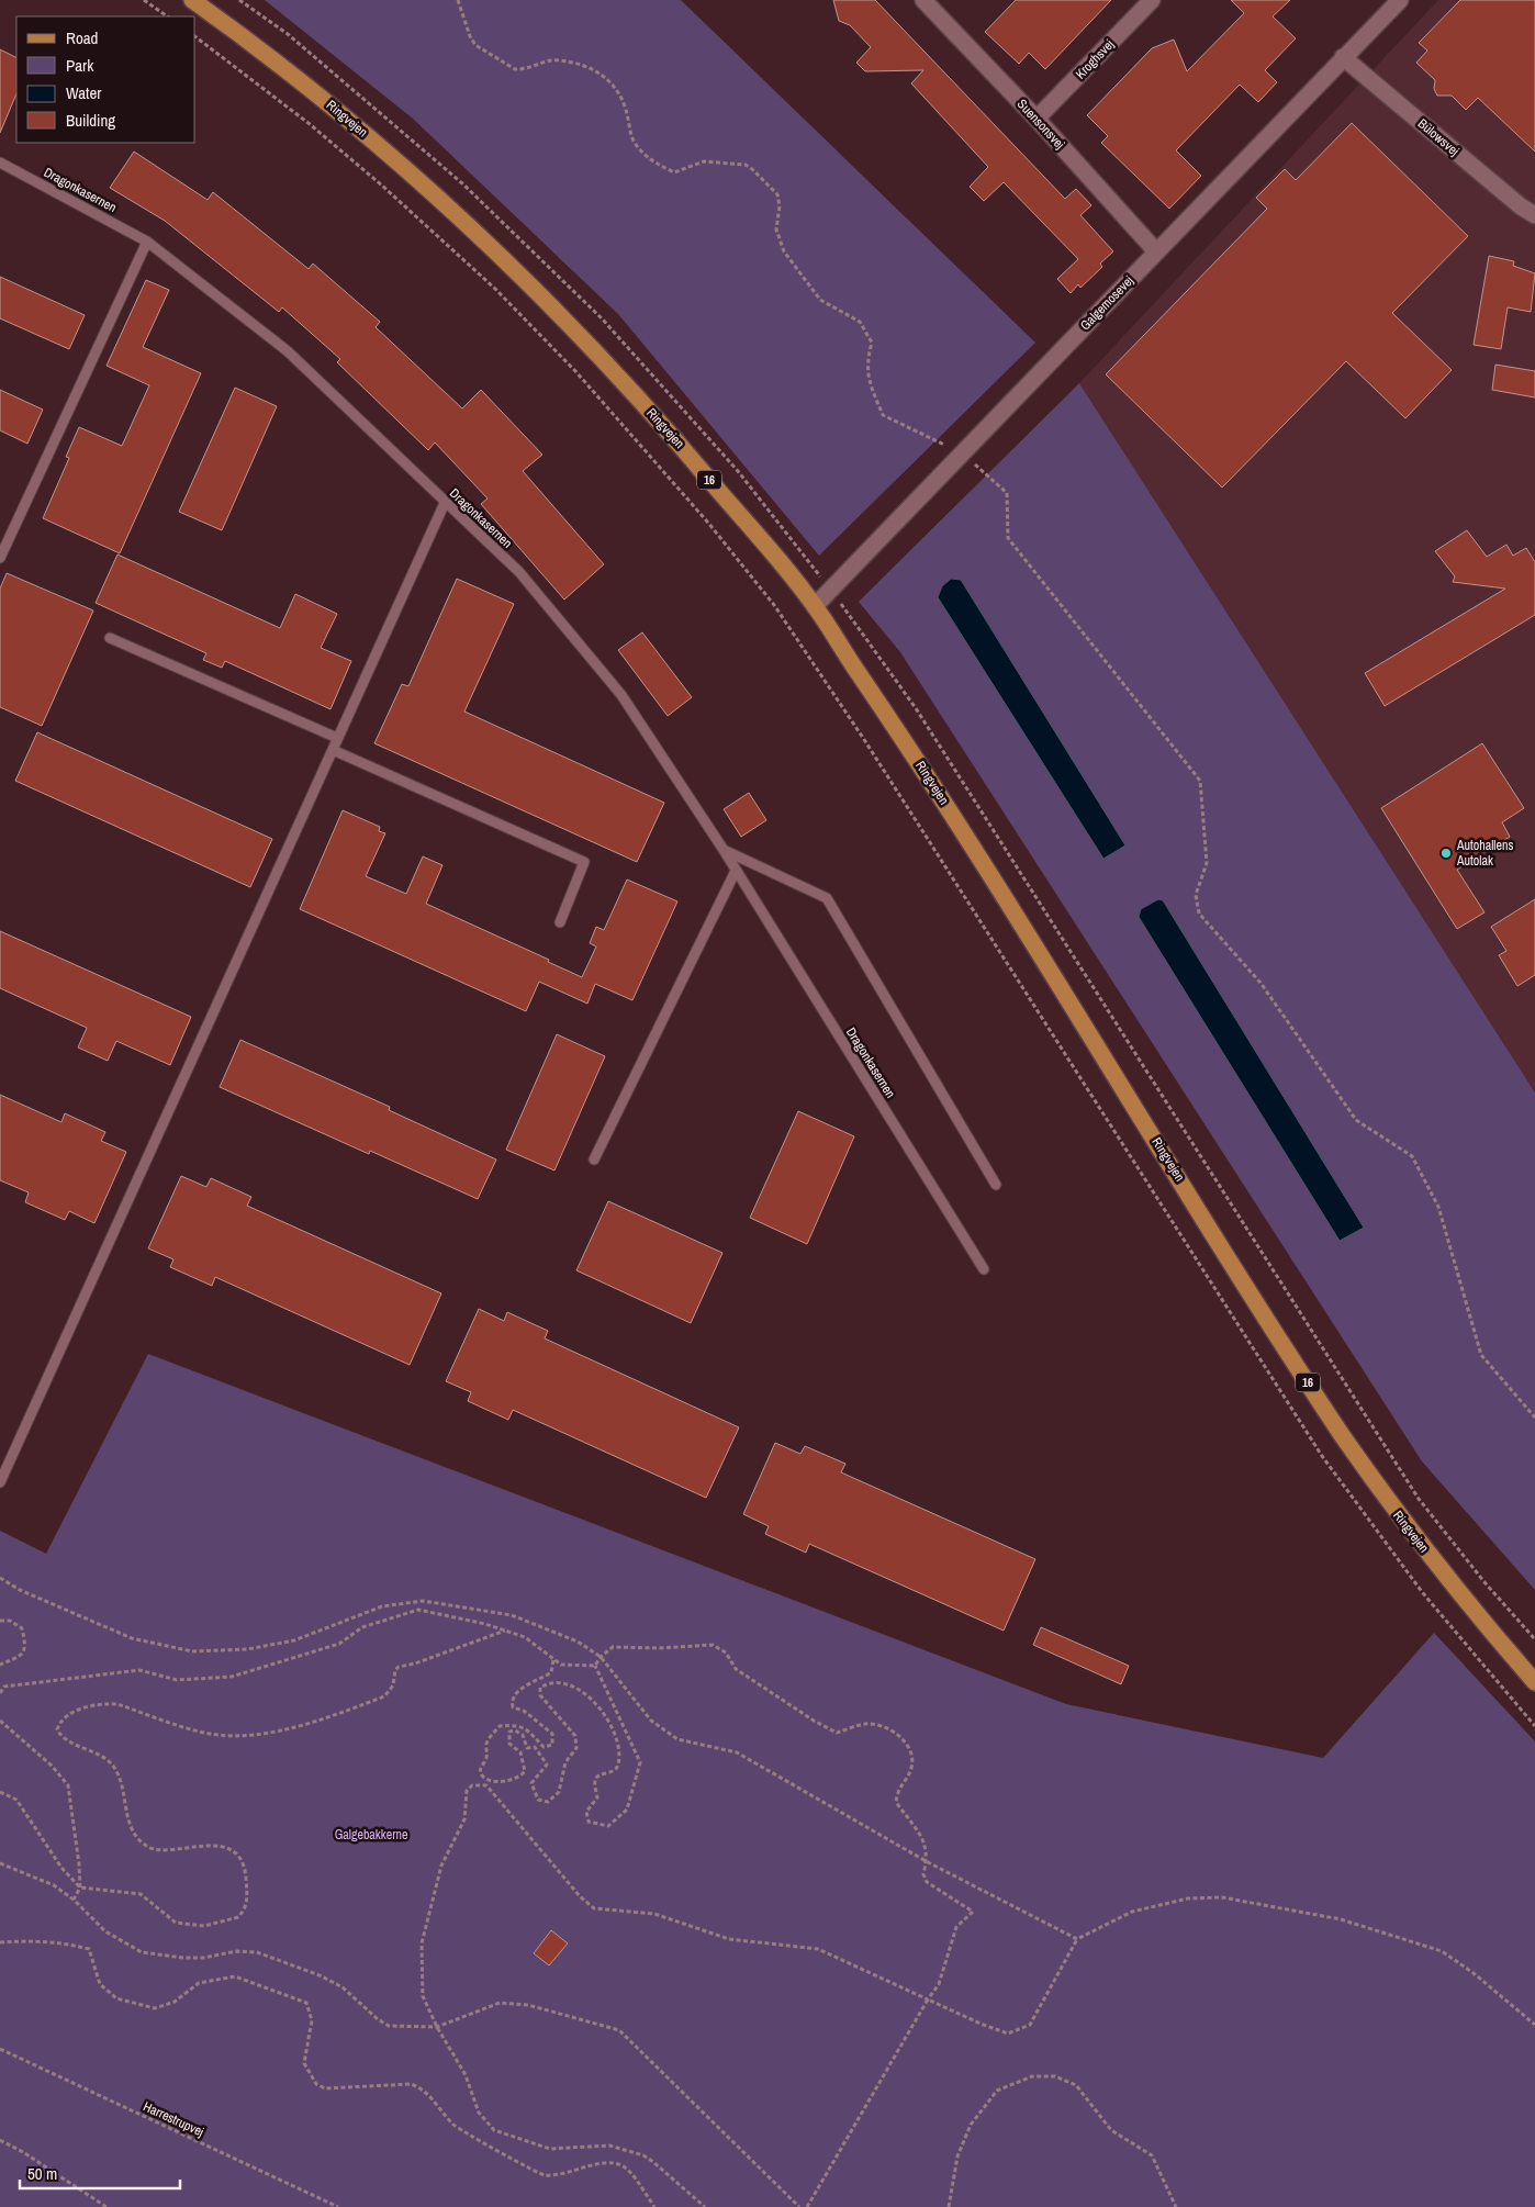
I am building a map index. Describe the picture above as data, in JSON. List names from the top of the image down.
{
  "streets": {
    "main road": ["Ringvejen", "16"],
    "street": [
      "Kroghsvej",
      "Suensonsvej",
      "Bülowsvej",
      "Galgemosevej"
    ],
    "lane": ["Dragonkasernen"],
    "path": ["Harrestrupvej"]
  },
  "crossings": [
    ["Kroghsvej", "Suensonsvej"],
    ["Ringvejen", "Galgemosevej"],
    ["Suensonsvej", "Galgemosevej"],
    ["Bülowsvej", "Galgemosevej"]
  ],
  "parks": ["Galgebakkerne"],
  "places": ["Autohallens Autolak"],
  "legend": [
    "Road",
    "Park",
    "Water",
    "Building"
  ],
  "scale_bar": "50 m"
}
